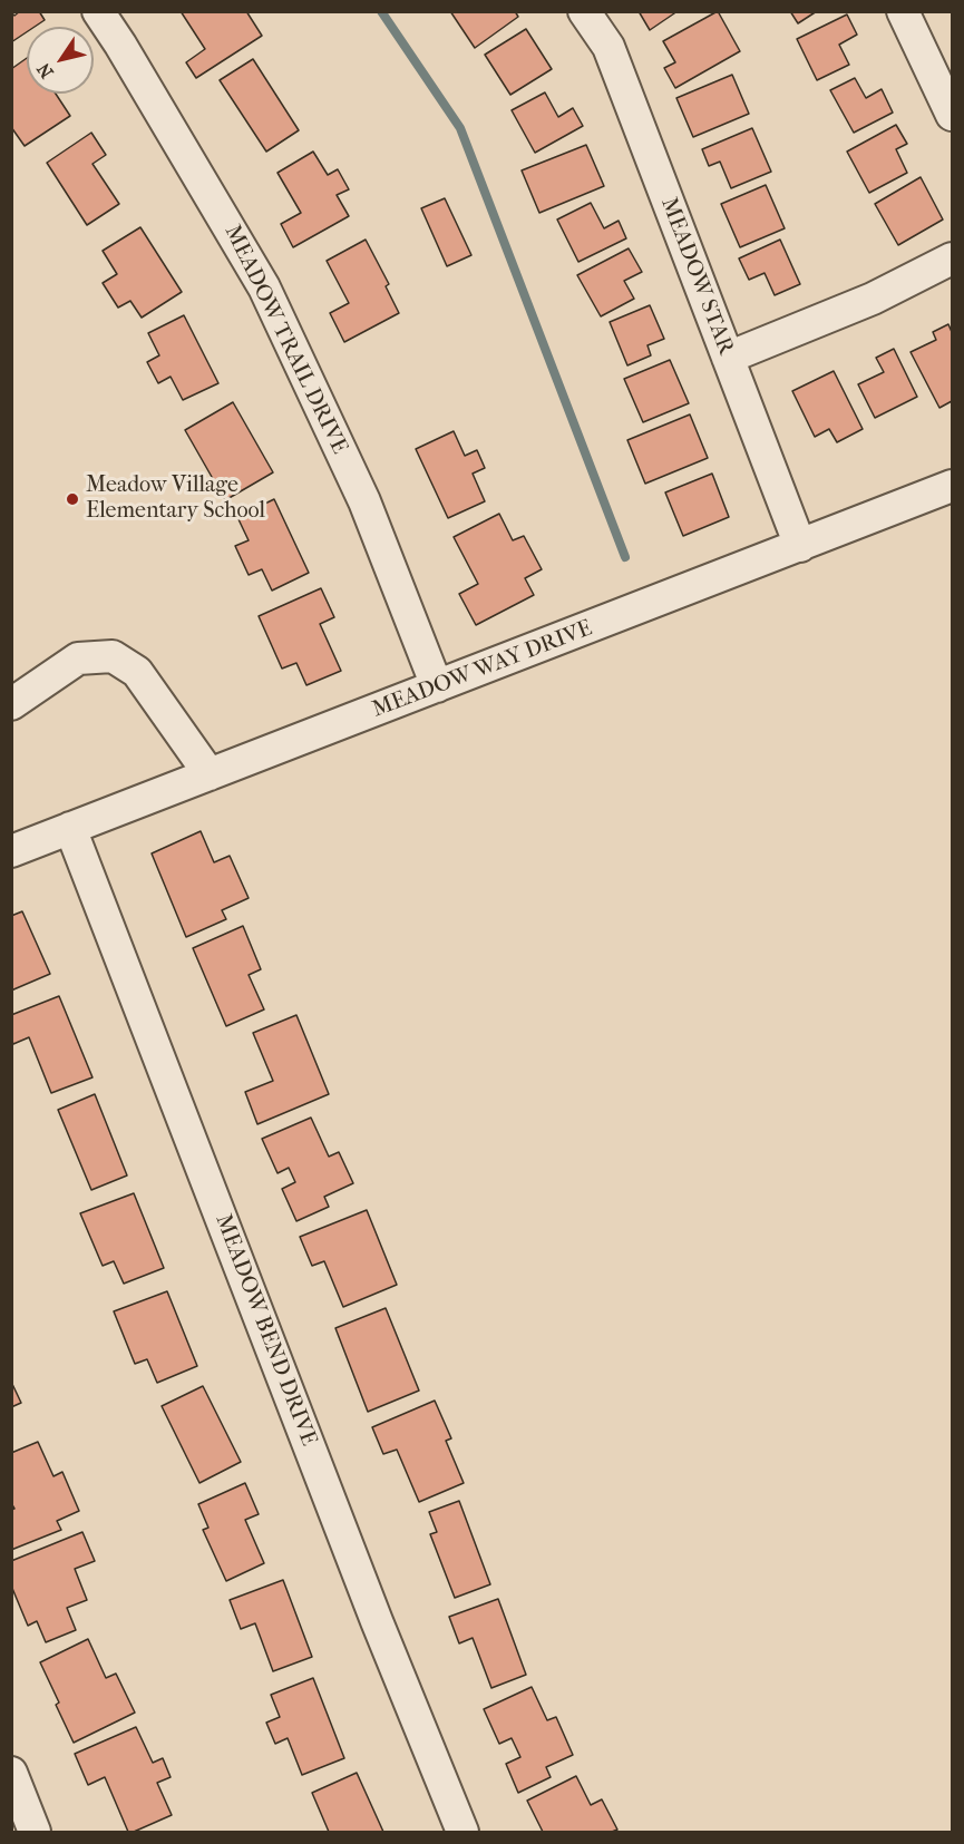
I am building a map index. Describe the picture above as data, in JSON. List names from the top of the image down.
{
  "streets": {
    "street": [
      "MEADOW STAR",
      "MEADOW TRAIL DRIVE",
      "MEADOW WAY DRIVE",
      "MEADOW BEND DRIVE"
    ]
  },
  "crossings": [
    ["MEADOW STAR", "MEADOW WAY DRIVE"],
    ["MEADOW TRAIL DRIVE", "MEADOW WAY DRIVE"],
    ["MEADOW WAY DRIVE", "MEADOW BEND DRIVE"]
  ],
  "places": ["Meadow Village Elementary School"],
  "north": "bottom left"
}
